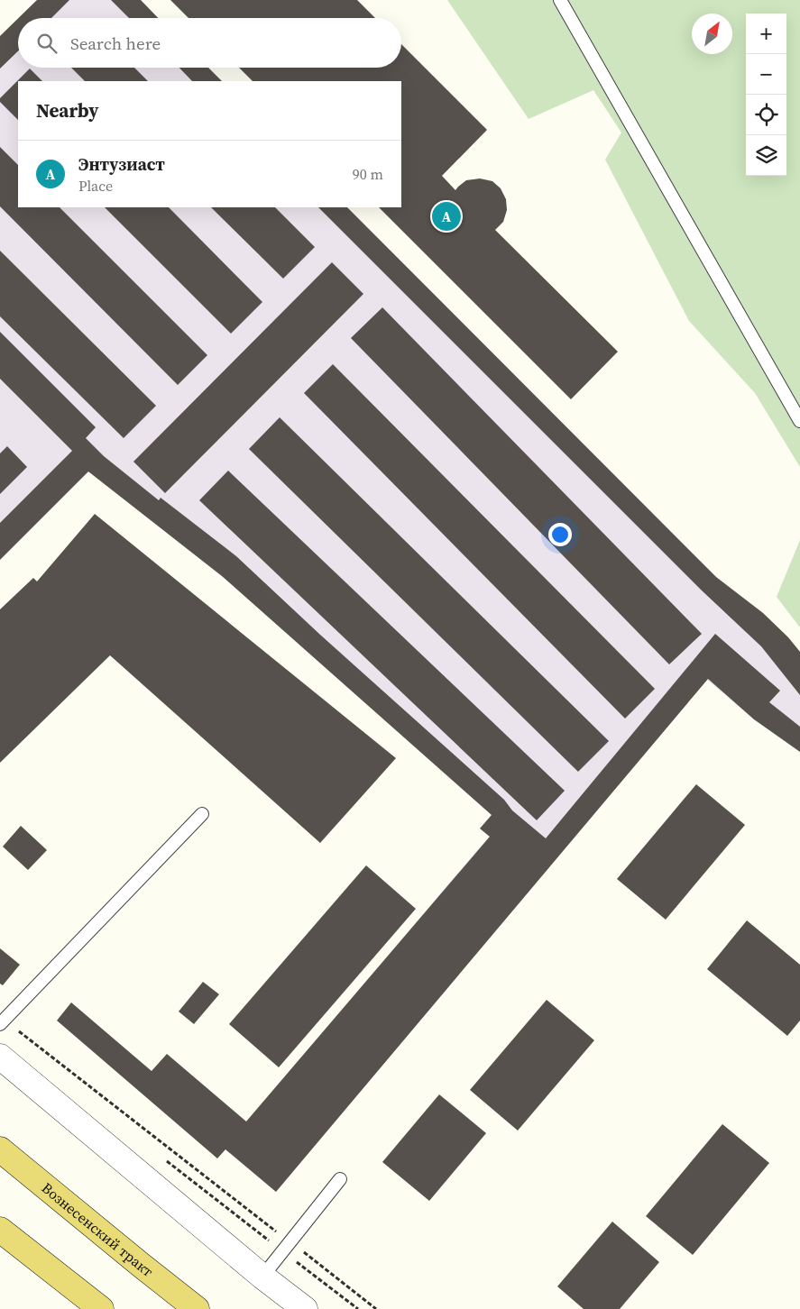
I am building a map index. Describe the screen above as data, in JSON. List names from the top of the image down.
{
  "streets": {
    "main road": ["Вознесенский тракт"]
  },
  "north": "top right",
  "page": {
    "map_buttons": ["+", "−"],
    "search": "Search here",
    "heading": "Nearby",
    "list": [
      {
        "mark": "A",
        "name": "Энтузиаст",
        "note": "Place",
        "value": "90 m"
      }
    ],
    "pins": "A"
  }
}
